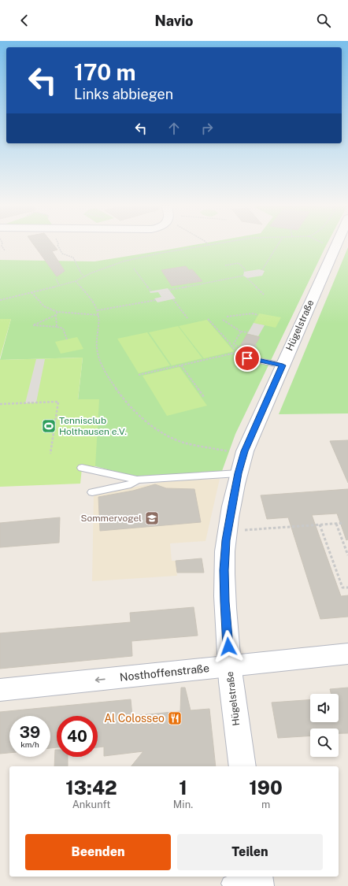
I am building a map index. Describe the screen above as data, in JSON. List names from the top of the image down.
{
  "streets": {
    "street": ["Hügelstraße", "Nosthoffenstraße"]
  },
  "crossings": [
    ["Hügelstraße", "Nosthoffenstraße"]
  ],
  "one_way": ["Nosthoffenstraße"],
  "places": {
    "sports": ["Tennisclub Holthausen e.V."],
    "school or university": ["Sommervogel"],
    "restaurant": ["Al Colosseo"]
  },
  "page": {
    "header": "Navio",
    "turn": ["170 m", "Links abbiegen"],
    "speed": "39 km/h",
    "limit": "40",
    "eta": [
      "13:42",
      "Ankunft",
      "1",
      "Min.",
      "190",
      "m"
    ],
    "buttons": ["Beenden", "Teilen"]
  }
}
